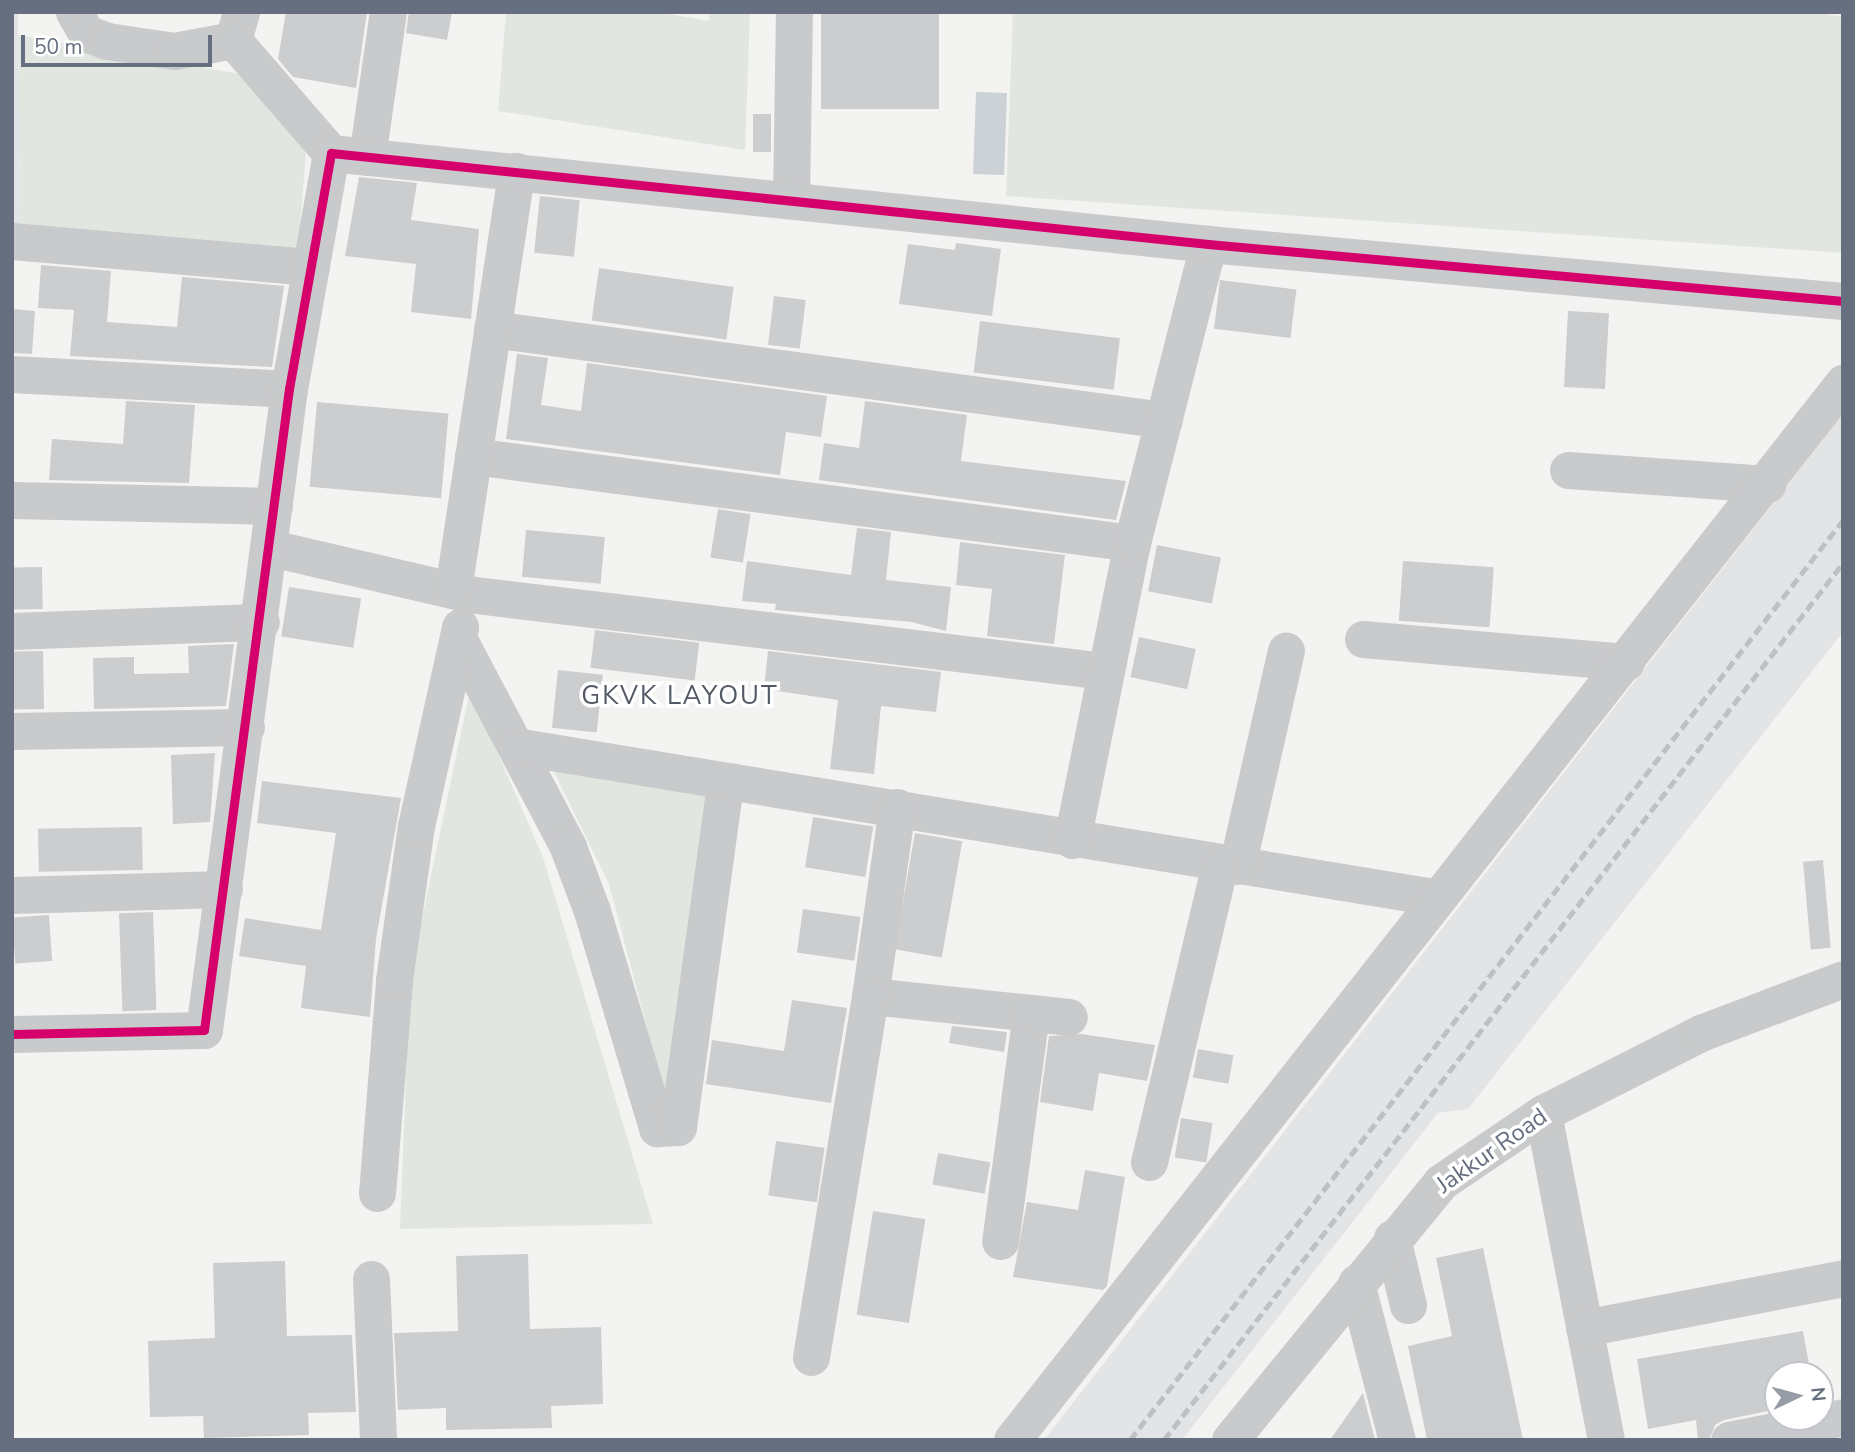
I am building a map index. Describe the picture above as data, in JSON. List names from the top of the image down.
{
  "streets": {
    "street": ["Jakkur Road"]
  },
  "districts": ["GKVK LAYOUT"],
  "scale_bar": "50 m",
  "north": "right"
}
